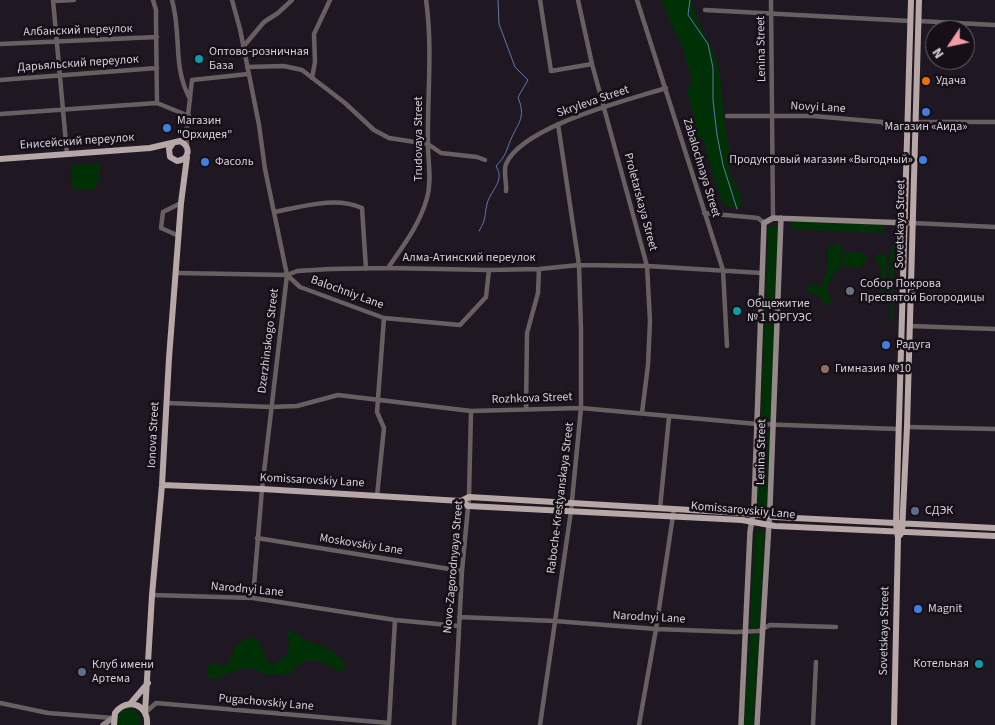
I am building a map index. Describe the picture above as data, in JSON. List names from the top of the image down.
{
  "streets": {
    "main road": [
      "Lenina Street",
      "Енисейский переулок",
      "Sovetskaya Street",
      "Ionova Street",
      "Komissarovskiy Lane"
    ],
    "street": [
      "Албанский переулок",
      "Дарьяльский переулок",
      "Skryleva Street",
      "Novyi Lane",
      "Trudovaya Street",
      "Zabalochnaya Street",
      "Proletarskaya Street",
      "Алма-Атинский переулок",
      "Balochniy Lane",
      "Dzerzhinskogo Street",
      "Rozhkova Street",
      "Raboche-Krestyanskaya Street",
      "Moskovskiy Lane",
      "Novo-Zagorodnyaya Street",
      "Narodnyi Lane",
      "Pugachovskiy Lane"
    ]
  },
  "crossings": [
    ["Lenina Street", "Novyi Lane"],
    ["Lenina Street", "Алма-Атинский переулок"],
    ["Lenina Street", "Rozhkova Street"],
    ["Lenina Street", "Komissarovskiy Lane"],
    ["Lenina Street", "Narodnyi Lane"],
    ["Skryleva Street", "Zabalochnaya Street"],
    ["Skryleva Street", "Proletarskaya Street"],
    ["Skryleva Street", "Raboche-Krestyanskaya Street"],
    ["Novyi Lane", "Sovetskaya Street"],
    ["Trudovaya Street", "Алма-Атинский переулок"],
    ["Zabalochnaya Street", "Алма-Атинский переулок"],
    ["Proletarskaya Street", "Алма-Атинский переулок"],
    ["Proletarskaya Street", "Rozhkova Street"],
    ["Sovetskaya Street", "Rozhkova Street"],
    ["Sovetskaya Street", "Komissarovskiy Lane"],
    ["Алма-Атинский переулок", "Balochniy Lane"],
    ["Алма-Атинский переулок", "Dzerzhinskogo Street"],
    ["Алма-Атинский переулок", "Ionova Street"],
    ["Алма-Атинский переулок", "Raboche-Krestyanskaya Street"],
    ["Balochniy Lane", "Dzerzhinskogo Street"],
    ["Dzerzhinskogo Street", "Rozhkova Street"],
    ["Dzerzhinskogo Street", "Komissarovskiy Lane"],
    ["Dzerzhinskogo Street", "Moskovskiy Lane"],
    ["Dzerzhinskogo Street", "Narodnyi Lane"],
    ["Rozhkova Street", "Ionova Street"],
    ["Rozhkova Street", "Raboche-Krestyanskaya Street"],
    ["Rozhkova Street", "Novo-Zagorodnyaya Street"],
    ["Ionova Street", "Komissarovskiy Lane"],
    ["Ionova Street", "Narodnyi Lane"],
    ["Ionova Street", "Pugachovskiy Lane"],
    ["Komissarovskiy Lane", "Raboche-Krestyanskaya Street"],
    ["Komissarovskiy Lane", "Novo-Zagorodnyaya Street"],
    ["Raboche-Krestyanskaya Street", "Narodnyi Lane"],
    ["Moskovskiy Lane", "Novo-Zagorodnyaya Street"],
    ["Novo-Zagorodnyaya Street", "Narodnyi Lane"],
    ["Narodnyi Lane", "Pugachovskiy Lane"]
  ],
  "places": [
    "Оптово-розничная База",
    "Удача",
    "Магазин «Аида»",
    "Магазин \"Орхидея\"",
    "Продуктовый магазин «Выгодный»",
    "Фасоль",
    "Собор Покрова Пресвятой Богородицы",
    "Общежитие № 1 ЮРГУЭС",
    "Радуга",
    "Гимназия №10",
    "СДЭК",
    "Magnit",
    "Котельная",
    "Клуб имени Артема"
  ],
  "north": "bottom left"
}
